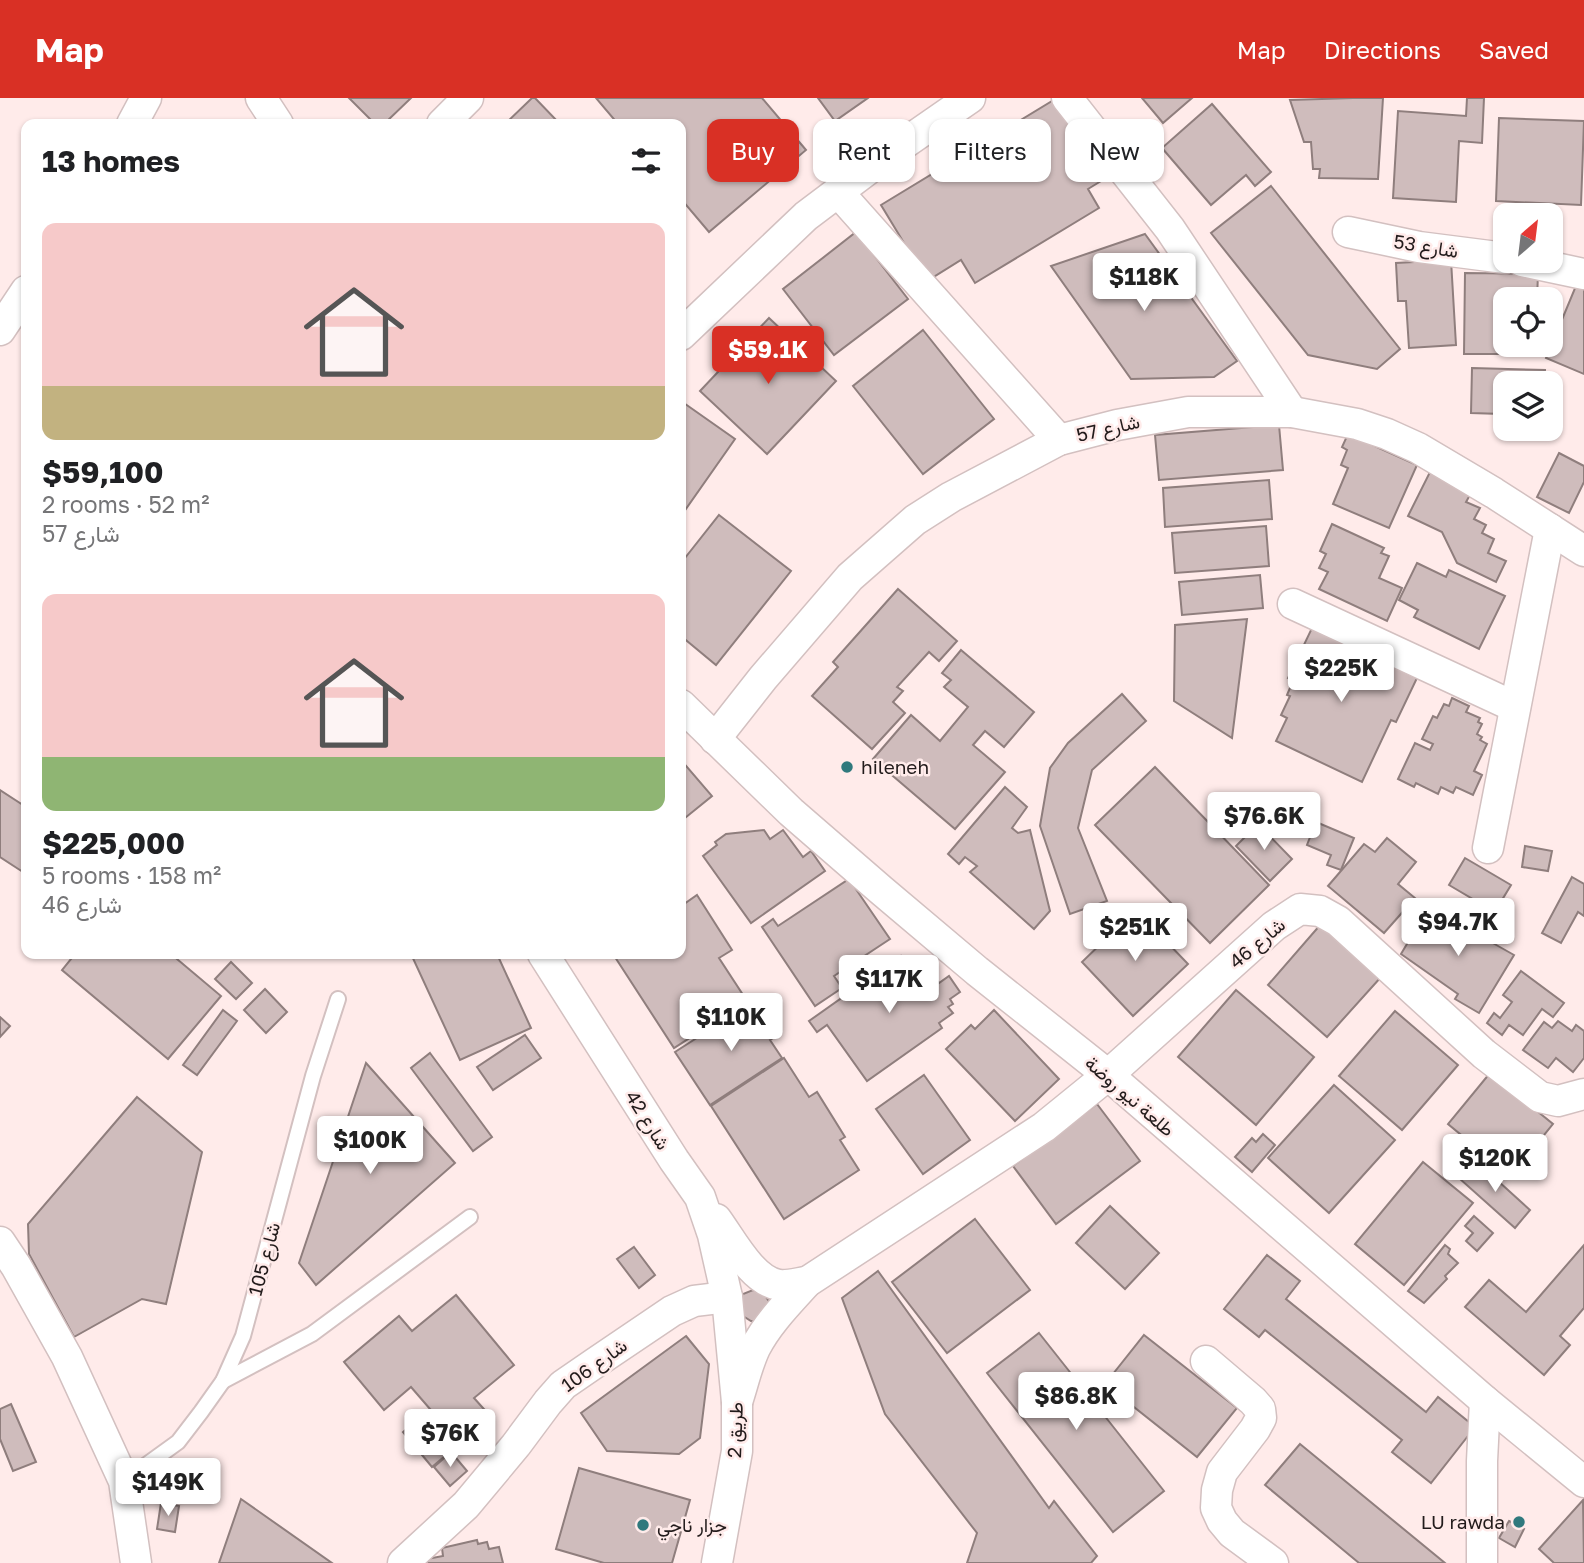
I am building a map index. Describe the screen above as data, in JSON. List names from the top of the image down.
{
  "streets": {
    "street": [
      "شارع 53",
      "شارع 57",
      "شارع 46",
      "طلعة نيو روضة",
      "شارع 42",
      "شارع 106",
      "طريق 2"
    ],
    "lane": ["شارع 105"]
  },
  "crossings": [
    ["شارع 57", "طلعة نيو روضة"],
    ["شارع 46", "طلعة نيو روضة"],
    ["شارع 42", "شارع 106"],
    ["شارع 42", "طريق 2"],
    ["شارع 106", "طريق 2"]
  ],
  "places": ["hileneh", "LU rawda", "جزار ناجي"],
  "north": "top right",
  "page": {
    "header": "Map",
    "nav": ["Map", "Directions", "Saved"],
    "chip": [
      "Buy",
      "Rent",
      "Filters",
      "New"
    ],
    "heading": "13 homes",
    "list": [
      {
        "name": "$59,100",
        "note": "2 rooms · 52 m² · شارع 57"
      },
      {
        "name": "$225,000",
        "note": "5 rooms · 158 m² · شارع 46"
      }
    ],
    "price": [
      "$118K",
      "$59.1K",
      "$225K",
      "$76.6K",
      "$94.7K",
      "$251K",
      "$117K",
      "$110K",
      "$100K",
      "$120K",
      "$86.8K",
      "$76K",
      "$149K"
    ]
  }
}
